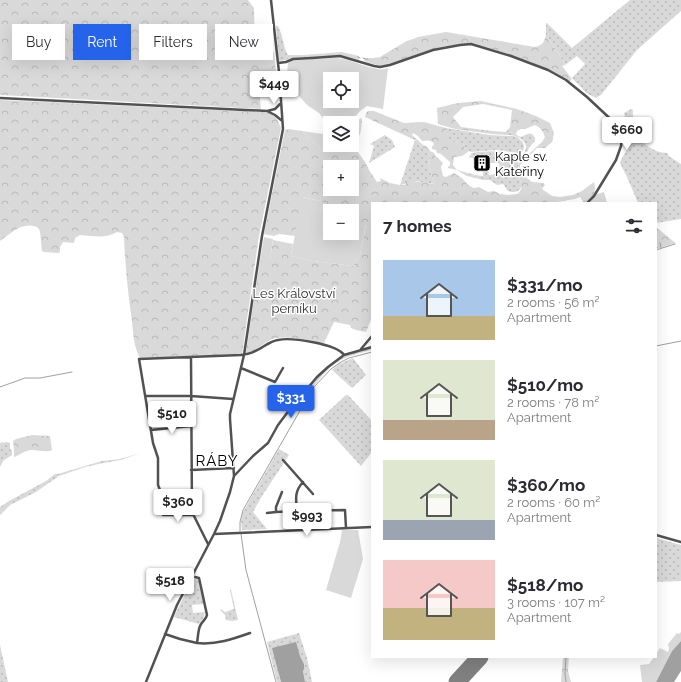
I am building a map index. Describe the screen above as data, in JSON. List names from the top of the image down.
{
  "districts": ["RÁBY"],
  "parks": ["Les Království perníku"],
  "places": {
    "building": ["Kaple sv. Kateřiny"]
  },
  "page": {
    "chip": [
      "Buy",
      "Rent",
      "Filters",
      "New"
    ],
    "price": [
      "$449",
      "$660",
      "$331",
      "$510",
      "$360",
      "$993",
      "$518"
    ],
    "map_buttons": ["+", "−"],
    "heading": "7 homes",
    "list": [
      {
        "name": "$331/mo",
        "note": "2 rooms · 56 m² · Apartment"
      },
      {
        "name": "$510/mo",
        "note": "2 rooms · 78 m² · Apartment"
      },
      {
        "name": "$360/mo",
        "note": "2 rooms · 60 m² · Apartment"
      },
      {
        "name": "$518/mo",
        "note": "3 rooms · 107 m² · Apartment"
      }
    ]
  }
}
